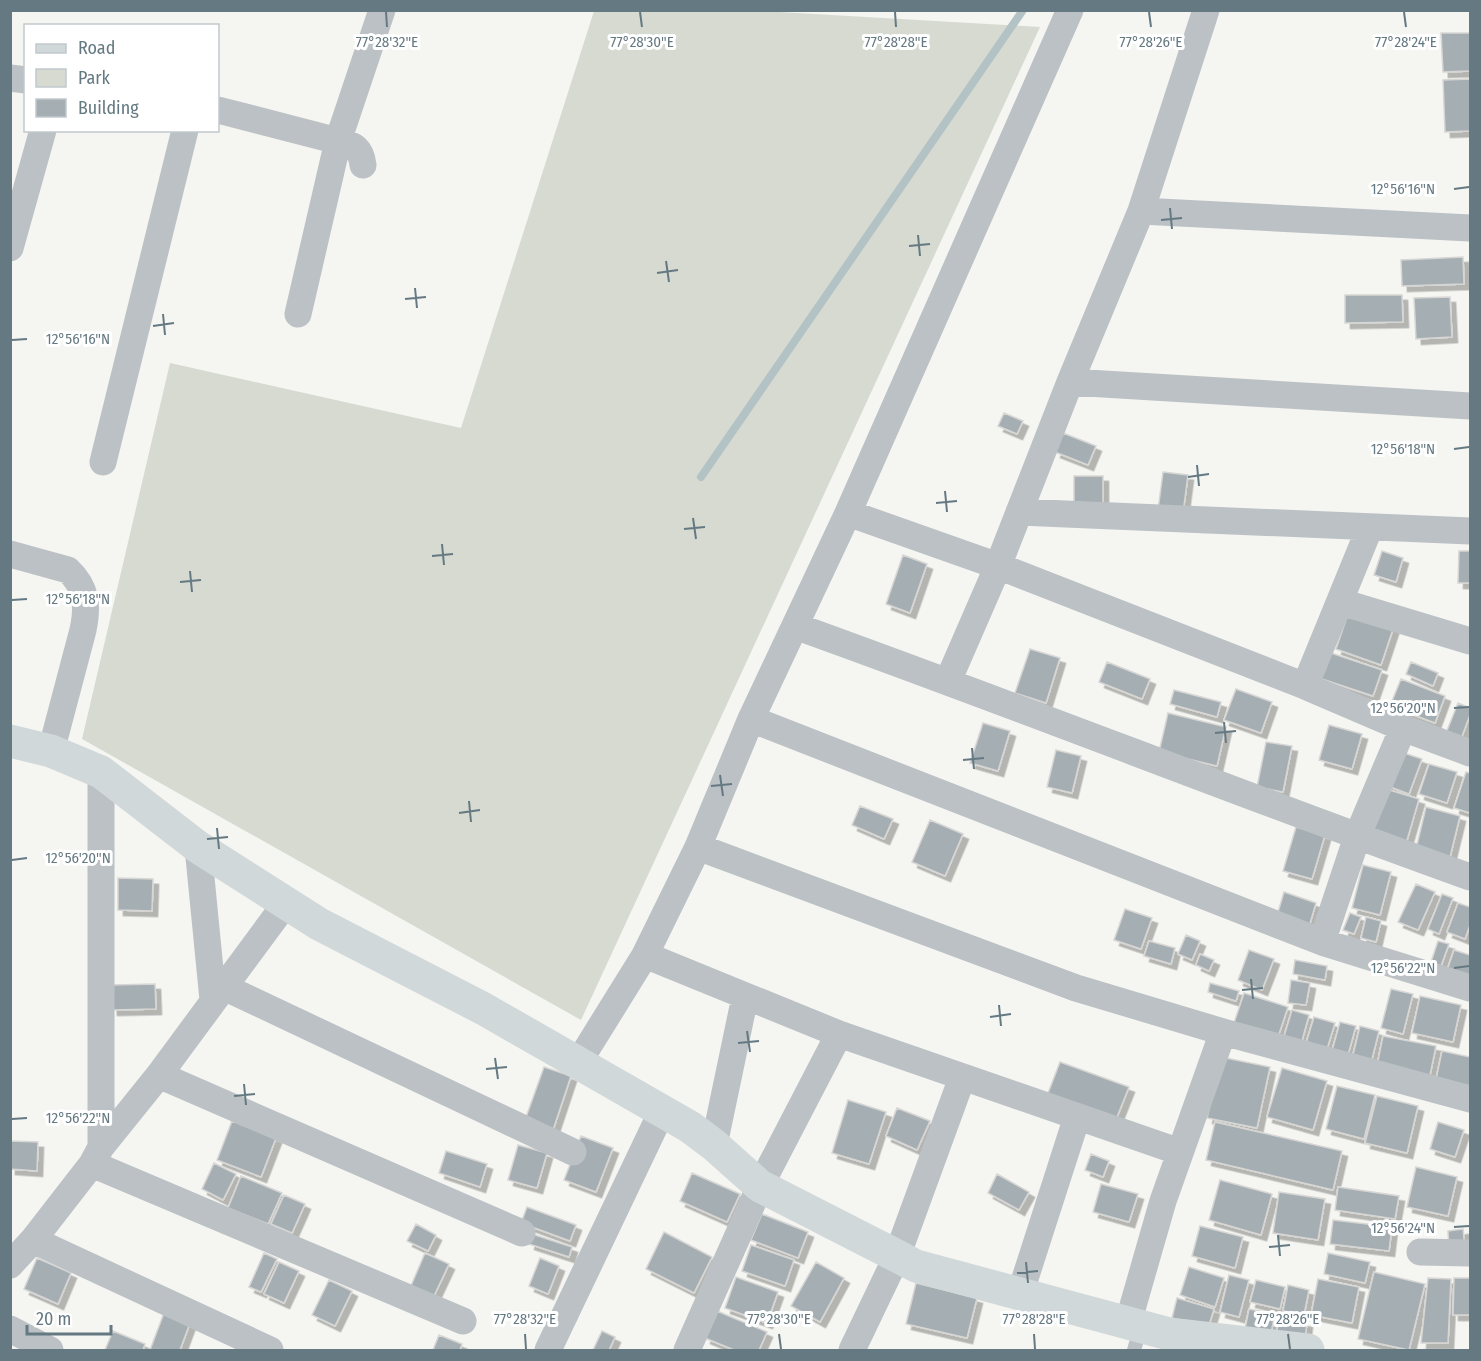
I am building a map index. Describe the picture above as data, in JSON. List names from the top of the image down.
{
  "legend": ["Road", "Park", "Building"],
  "scale_bar": "20 m",
  "coordinates": [
    "77°28'32\"E",
    "77°28'30\"E",
    "77°28'28\"E",
    "77°28'26\"E",
    "77°28'24\"E",
    "12°56'16\"N",
    "12°56'18\"N",
    "12°56'20\"N",
    "12°56'22\"N",
    "12°56'24\"N"
  ]
}
